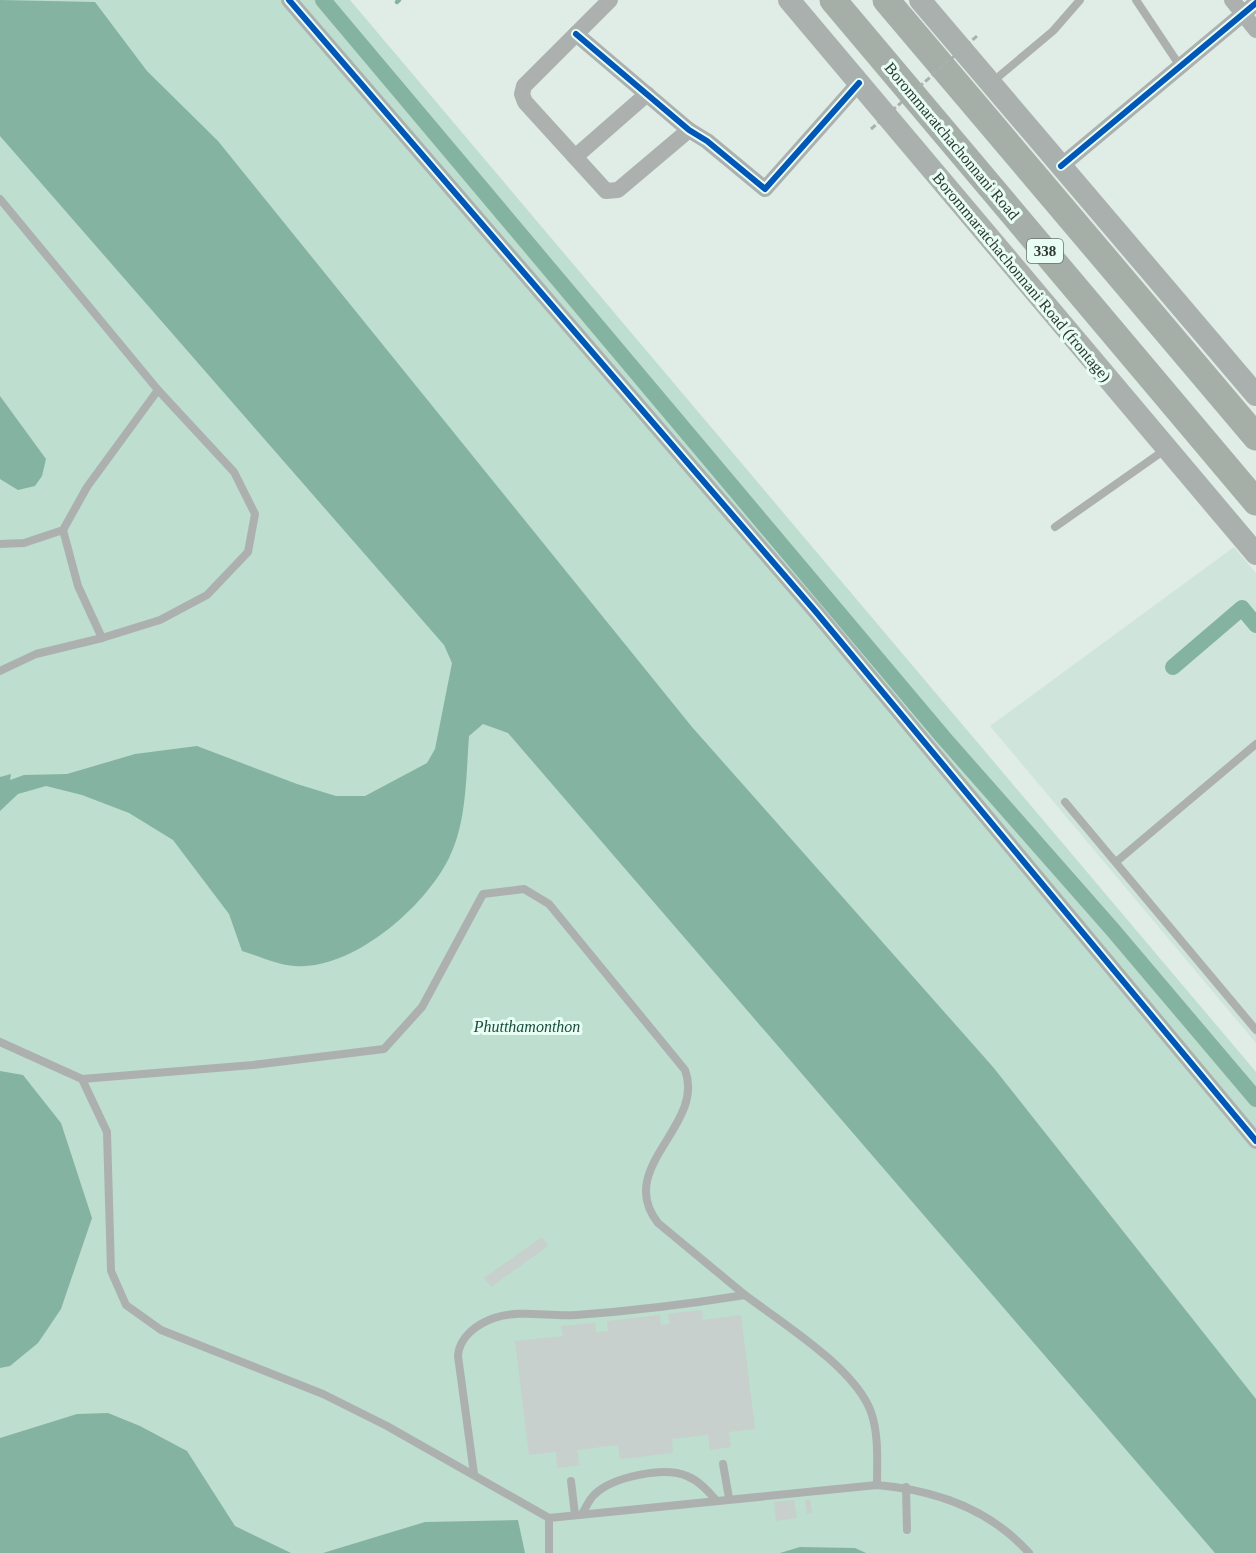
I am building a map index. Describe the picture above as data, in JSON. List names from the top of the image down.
{
  "streets": {
    "highway": ["Borommaratchachonnani Road", "338"],
    "main road": ["Borommaratchachonnani Road (frontage)"]
  },
  "parks": ["Phutthamonthon"]
}
